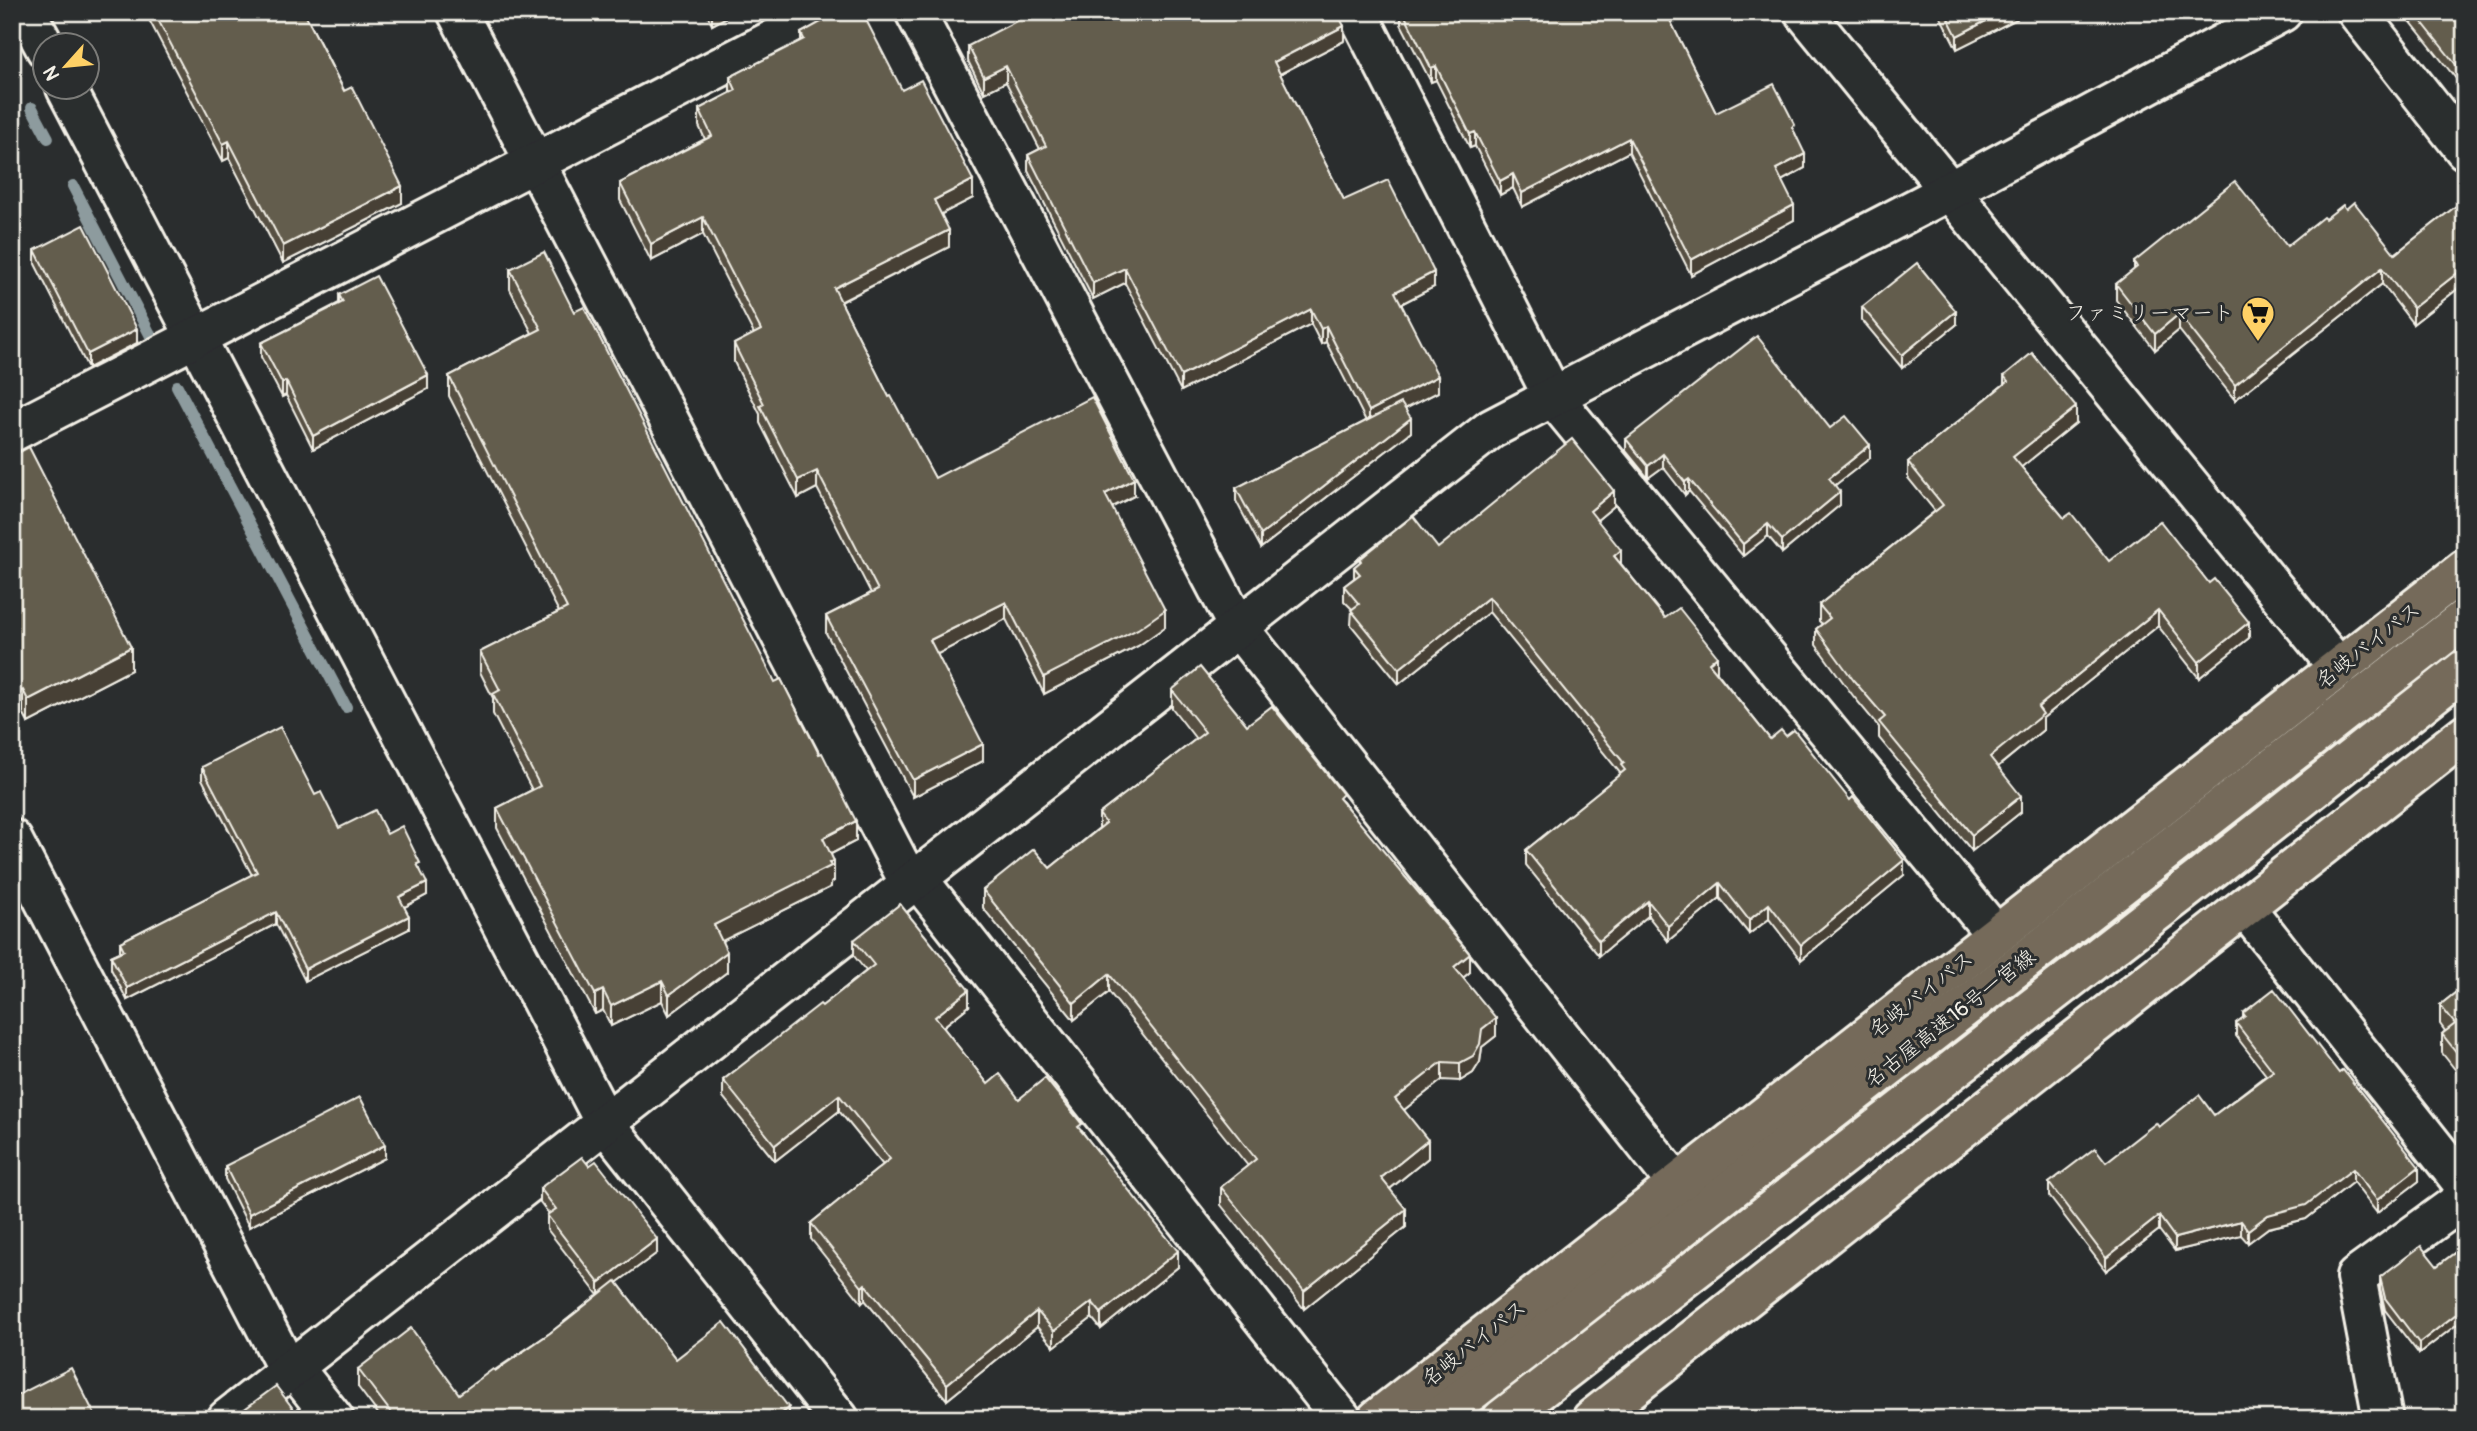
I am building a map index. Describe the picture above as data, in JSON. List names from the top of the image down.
{
  "streets": {
    "highway": ["名岐バイパス", "名古屋高速16号一宮線"]
  },
  "places": {
    "supermarket": ["ファミリーマート"]
  },
  "north": "bottom left"
}
